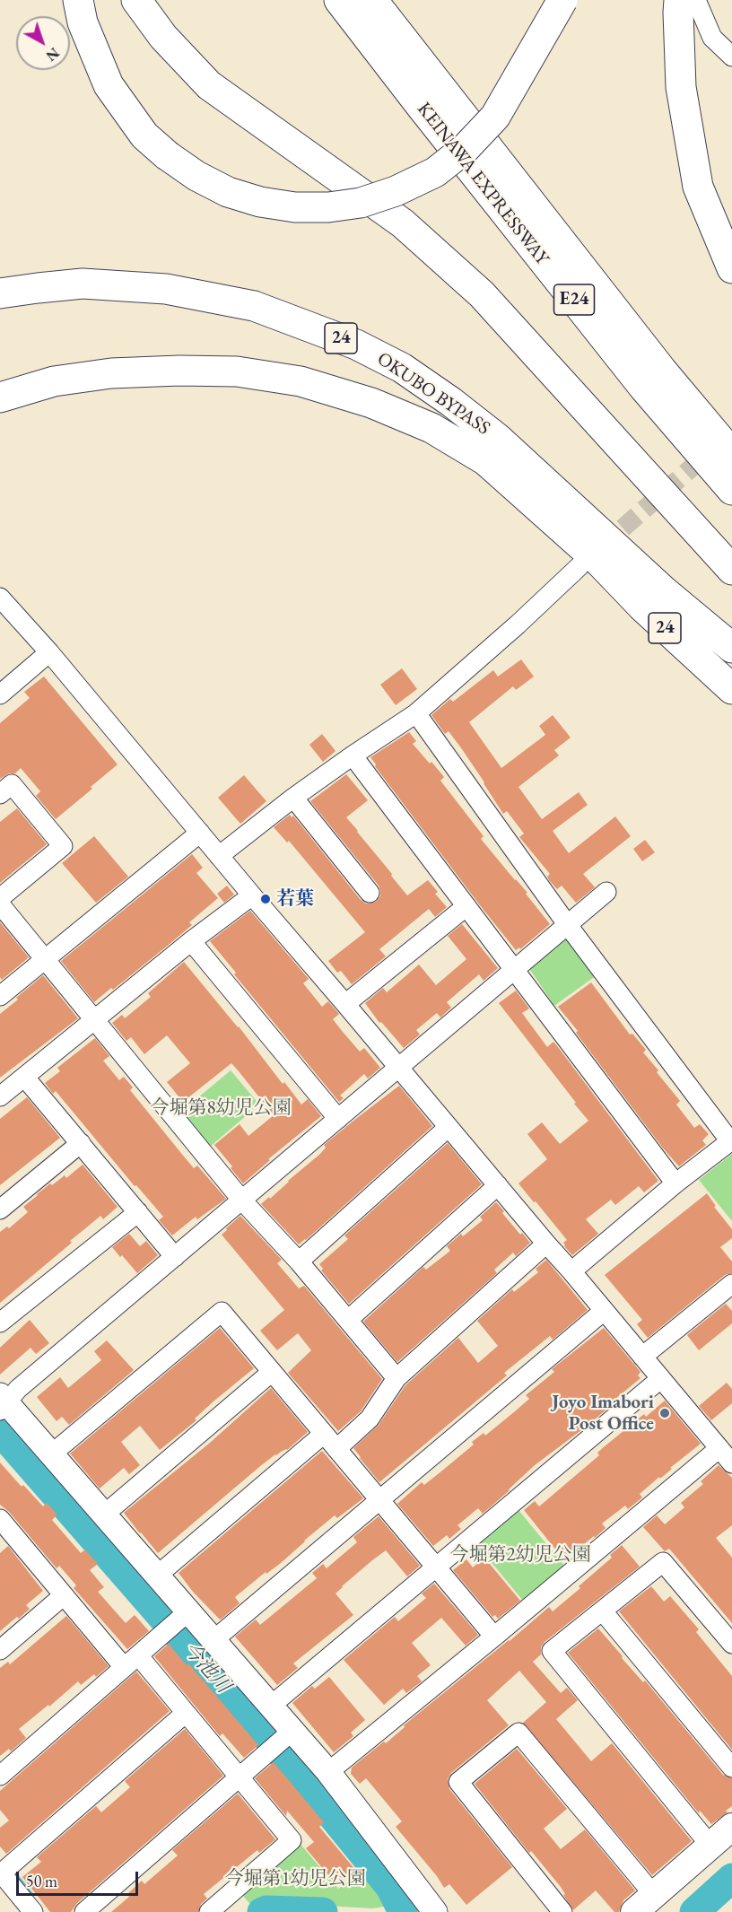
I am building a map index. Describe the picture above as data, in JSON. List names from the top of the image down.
{
  "streets": {
    "highway": [
      "KEINAWA EXPRESSWAY",
      "E24",
      "24",
      "OKUBO BYPASS"
    ]
  },
  "water": ["今池川"],
  "parks": ["今堀第8幼児公園", "今堀第2幼児公園", "今堀第1幼児公園"],
  "places": ["若葉", "Joyo Imabori Post Office"],
  "scale_bar": "50 m",
  "north": "bottom right"
}
